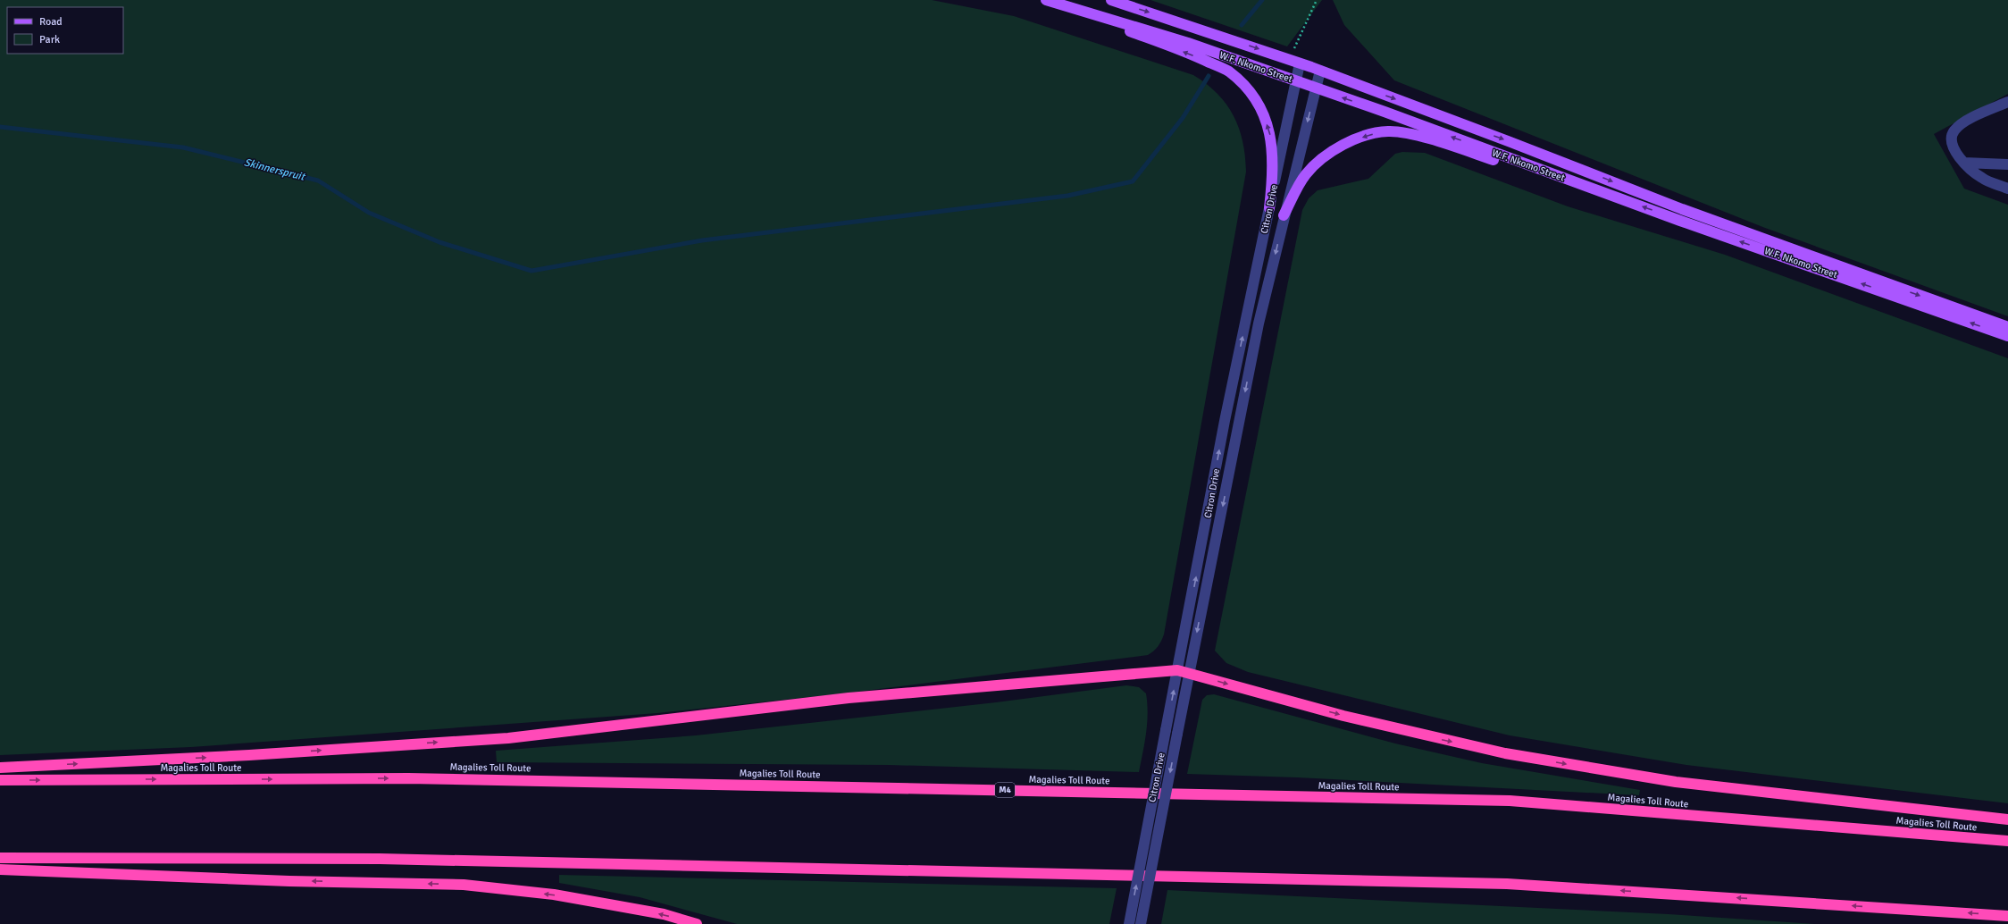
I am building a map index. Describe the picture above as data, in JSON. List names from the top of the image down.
{
  "streets": {
    "highway": ["Magalies Toll Route", "M4"],
    "main road": ["W.F. Nkomo Street"],
    "street": ["Citron Drive"]
  },
  "crossings": [
    ["W.F. Nkomo Street", "Citron Drive"]
  ],
  "water": ["Skinnerspruit"],
  "legend": ["Road", "Park"]
}
